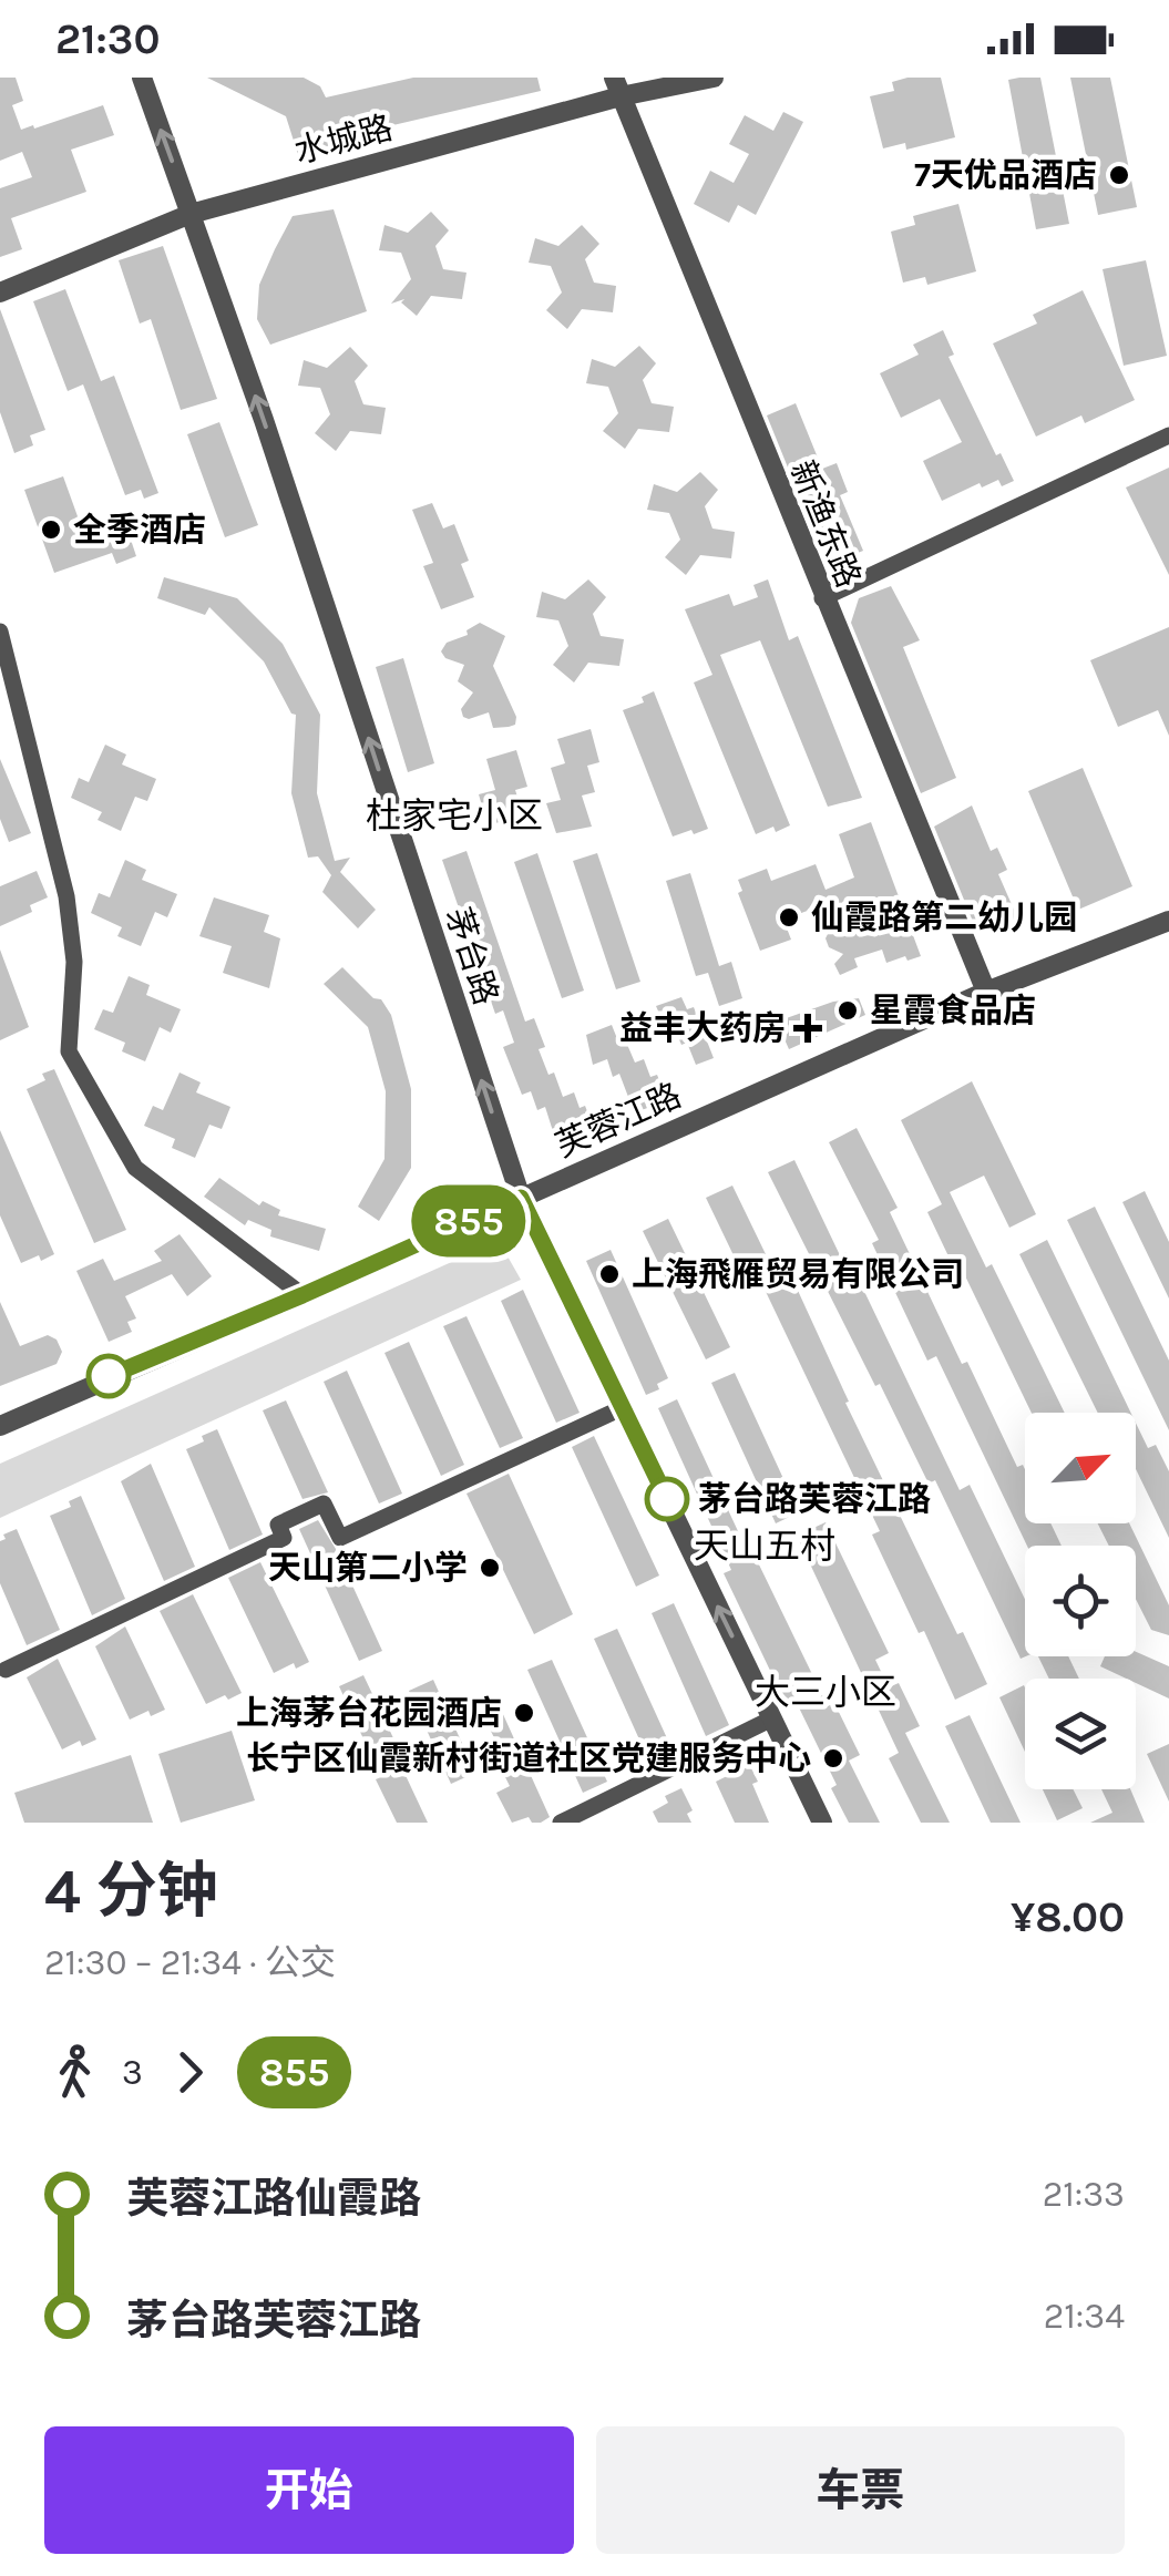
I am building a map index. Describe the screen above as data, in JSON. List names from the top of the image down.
{
  "streets": {
    "street": [
      "水城路",
      "新渔东路",
      "茅台路",
      "芙蓉江路"
    ]
  },
  "crossings": [
    ["水城路", "新渔东路"],
    ["水城路", "茅台路"],
    ["新渔东路", "芙蓉江路"],
    ["茅台路", "芙蓉江路"]
  ],
  "one_way": ["茅台路"],
  "districts": ["杜家宅小区", "天山五村", "大三小区"],
  "places": {
    "other": [
      "7天优品酒店",
      "全季酒店",
      "仙霞路第二幼儿园",
      "星霞食品店",
      "上海飛雁贸易有限公司",
      "茅台路芙蓉江路",
      "天山第二小学",
      "上海茅台花园酒店",
      "长宁区仙霞新村街道社区党建服务中心"
    ],
    "health": ["益丰大药房"]
  },
  "lines": ["bus line 855"],
  "north": "top right",
  "page": {
    "status": "21:30",
    "on_map": "855",
    "heading": ["4 分钟", "21:30 – 21:34 · 公交", "¥8.00"],
    "legs": ["3", "855"],
    "list": [
      {
        "name": "芙蓉江路仙霞路",
        "value": "21:33"
      },
      {
        "name": "茅台路芙蓉江路",
        "value": "21:34"
      }
    ],
    "buttons": ["开始", "车票"]
  }
}
